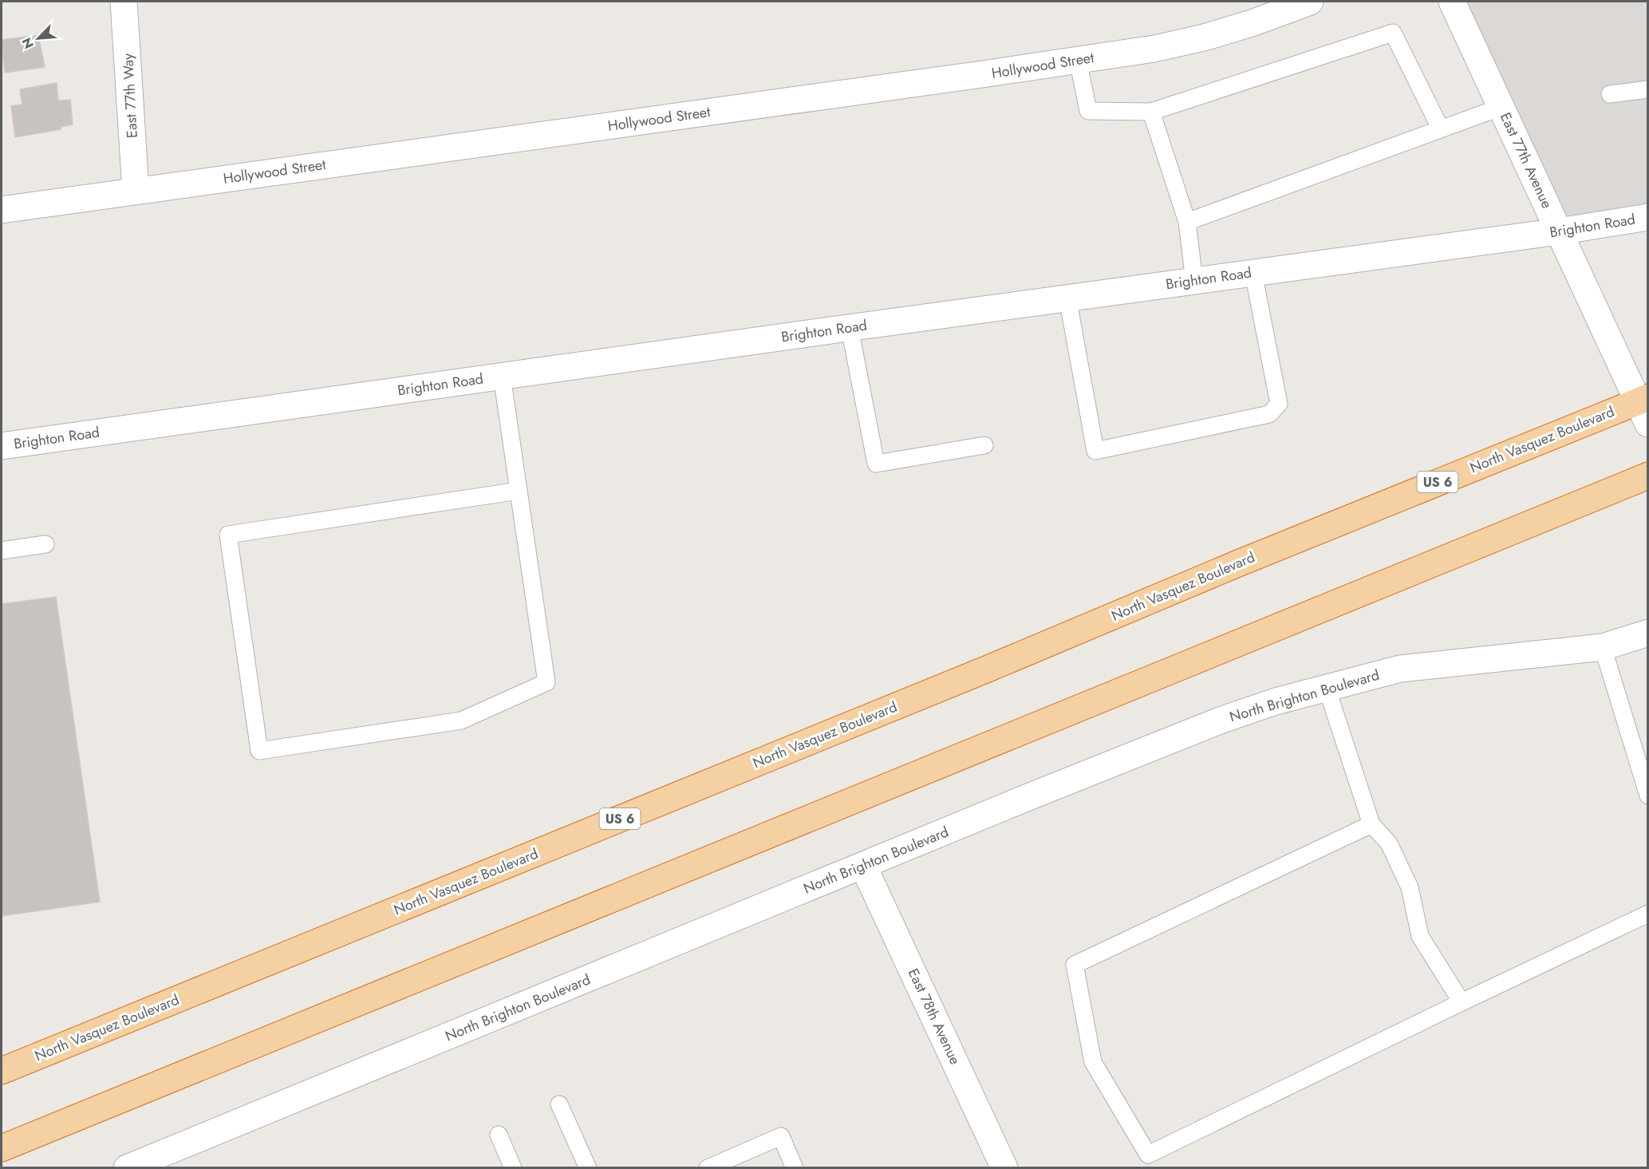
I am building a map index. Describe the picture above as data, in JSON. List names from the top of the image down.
{
  "streets": {
    "highway": ["North Vasquez Boulevard", "US 6"],
    "street": [
      "Hollywood Street",
      "East 77th Way",
      "East 77th Avenue",
      "Brighton Road",
      "North Brighton Boulevard",
      "East 78th Avenue"
    ]
  },
  "crossings": [
    ["Hollywood Street", "East 77th Way"],
    ["East 77th Avenue", "Brighton Road"],
    ["East 77th Avenue", "North Vasquez Boulevard"],
    ["North Brighton Boulevard", "East 78th Avenue"]
  ],
  "north": "bottom left"
}
